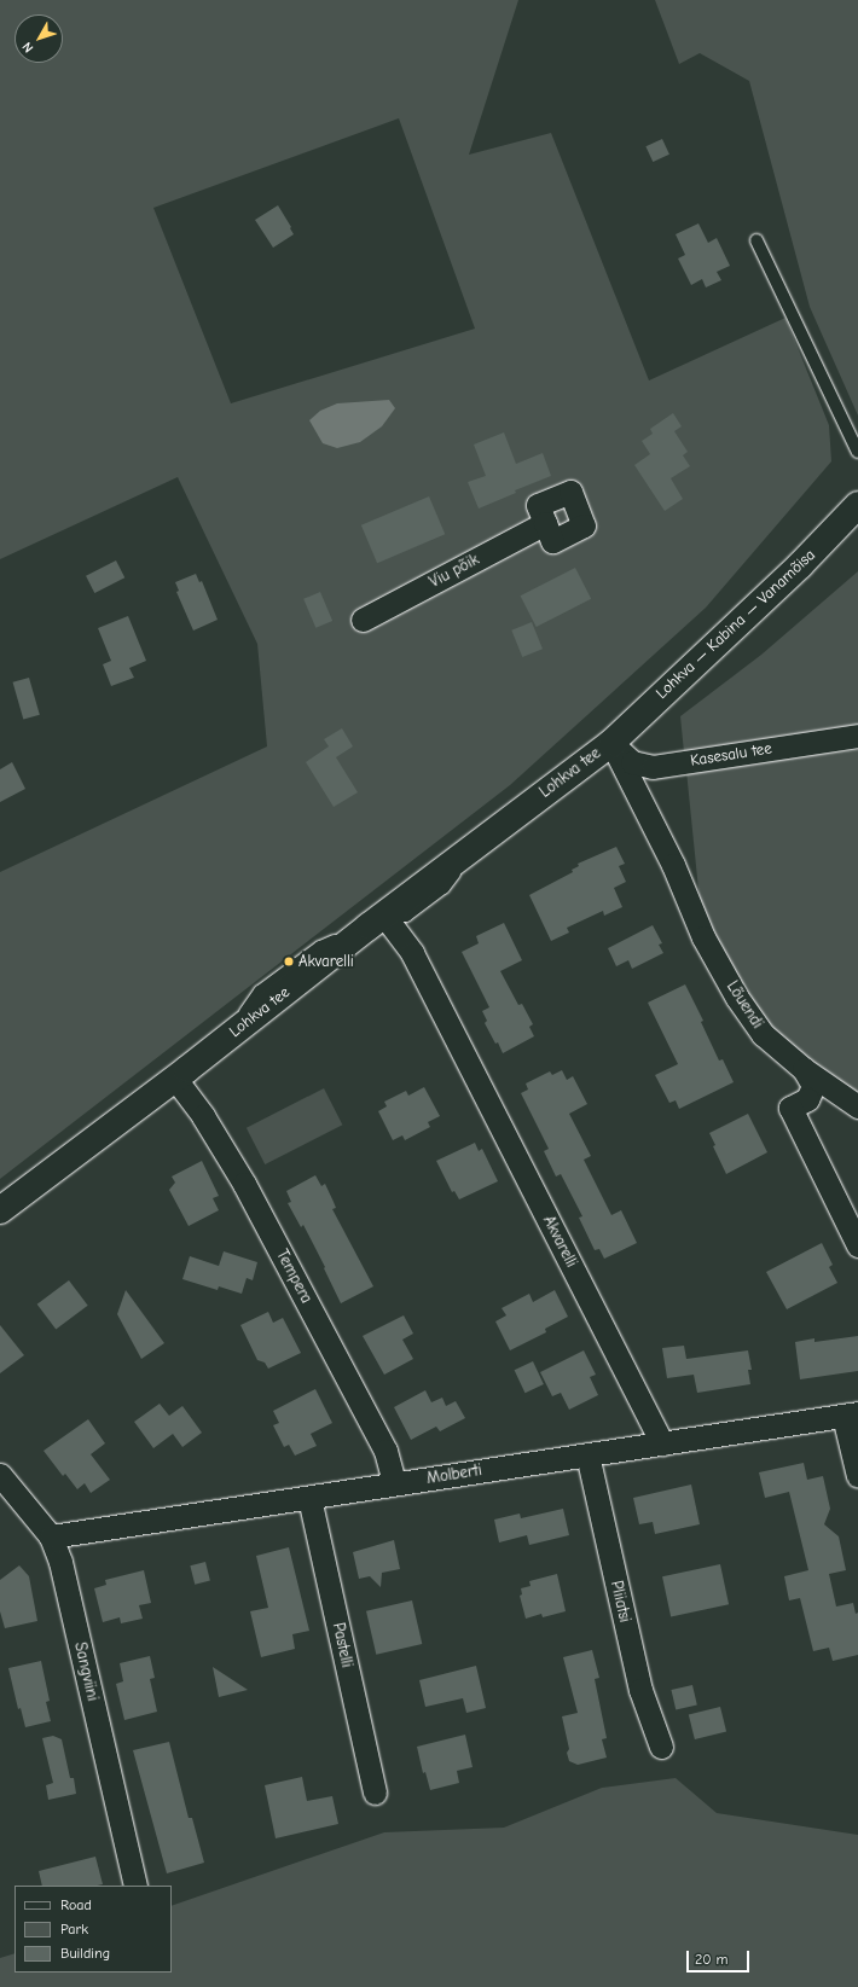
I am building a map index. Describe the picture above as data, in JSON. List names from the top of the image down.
{
  "streets": {
    "street": [
      "Viu põik",
      "Lohkva — Kabina — Vanamõisa",
      "Kasesalu tee",
      "Lohkva tee",
      "Lõuendi",
      "Akvarelli",
      "Tempera",
      "Molberti",
      "Pliiatsi",
      "Pastelli",
      "Sangviini"
    ]
  },
  "crossings": [
    ["Lohkva — Kabina — Vanamõisa", "Kasesalu tee"],
    ["Lohkva — Kabina — Vanamõisa", "Lohkva tee"],
    ["Lohkva — Kabina — Vanamõisa", "Lõuendi"],
    ["Kasesalu tee", "Lohkva tee"],
    ["Kasesalu tee", "Lõuendi"],
    ["Lohkva tee", "Lõuendi"],
    ["Lohkva tee", "Akvarelli"],
    ["Lohkva tee", "Tempera"],
    ["Akvarelli", "Molberti"],
    ["Tempera", "Molberti"],
    ["Molberti", "Pliiatsi"],
    ["Molberti", "Pastelli"],
    ["Molberti", "Sangviini"]
  ],
  "places": ["Akvarelli"],
  "legend": ["Road", "Park", "Building"],
  "scale_bar": "20 m",
  "north": "bottom left"
}
